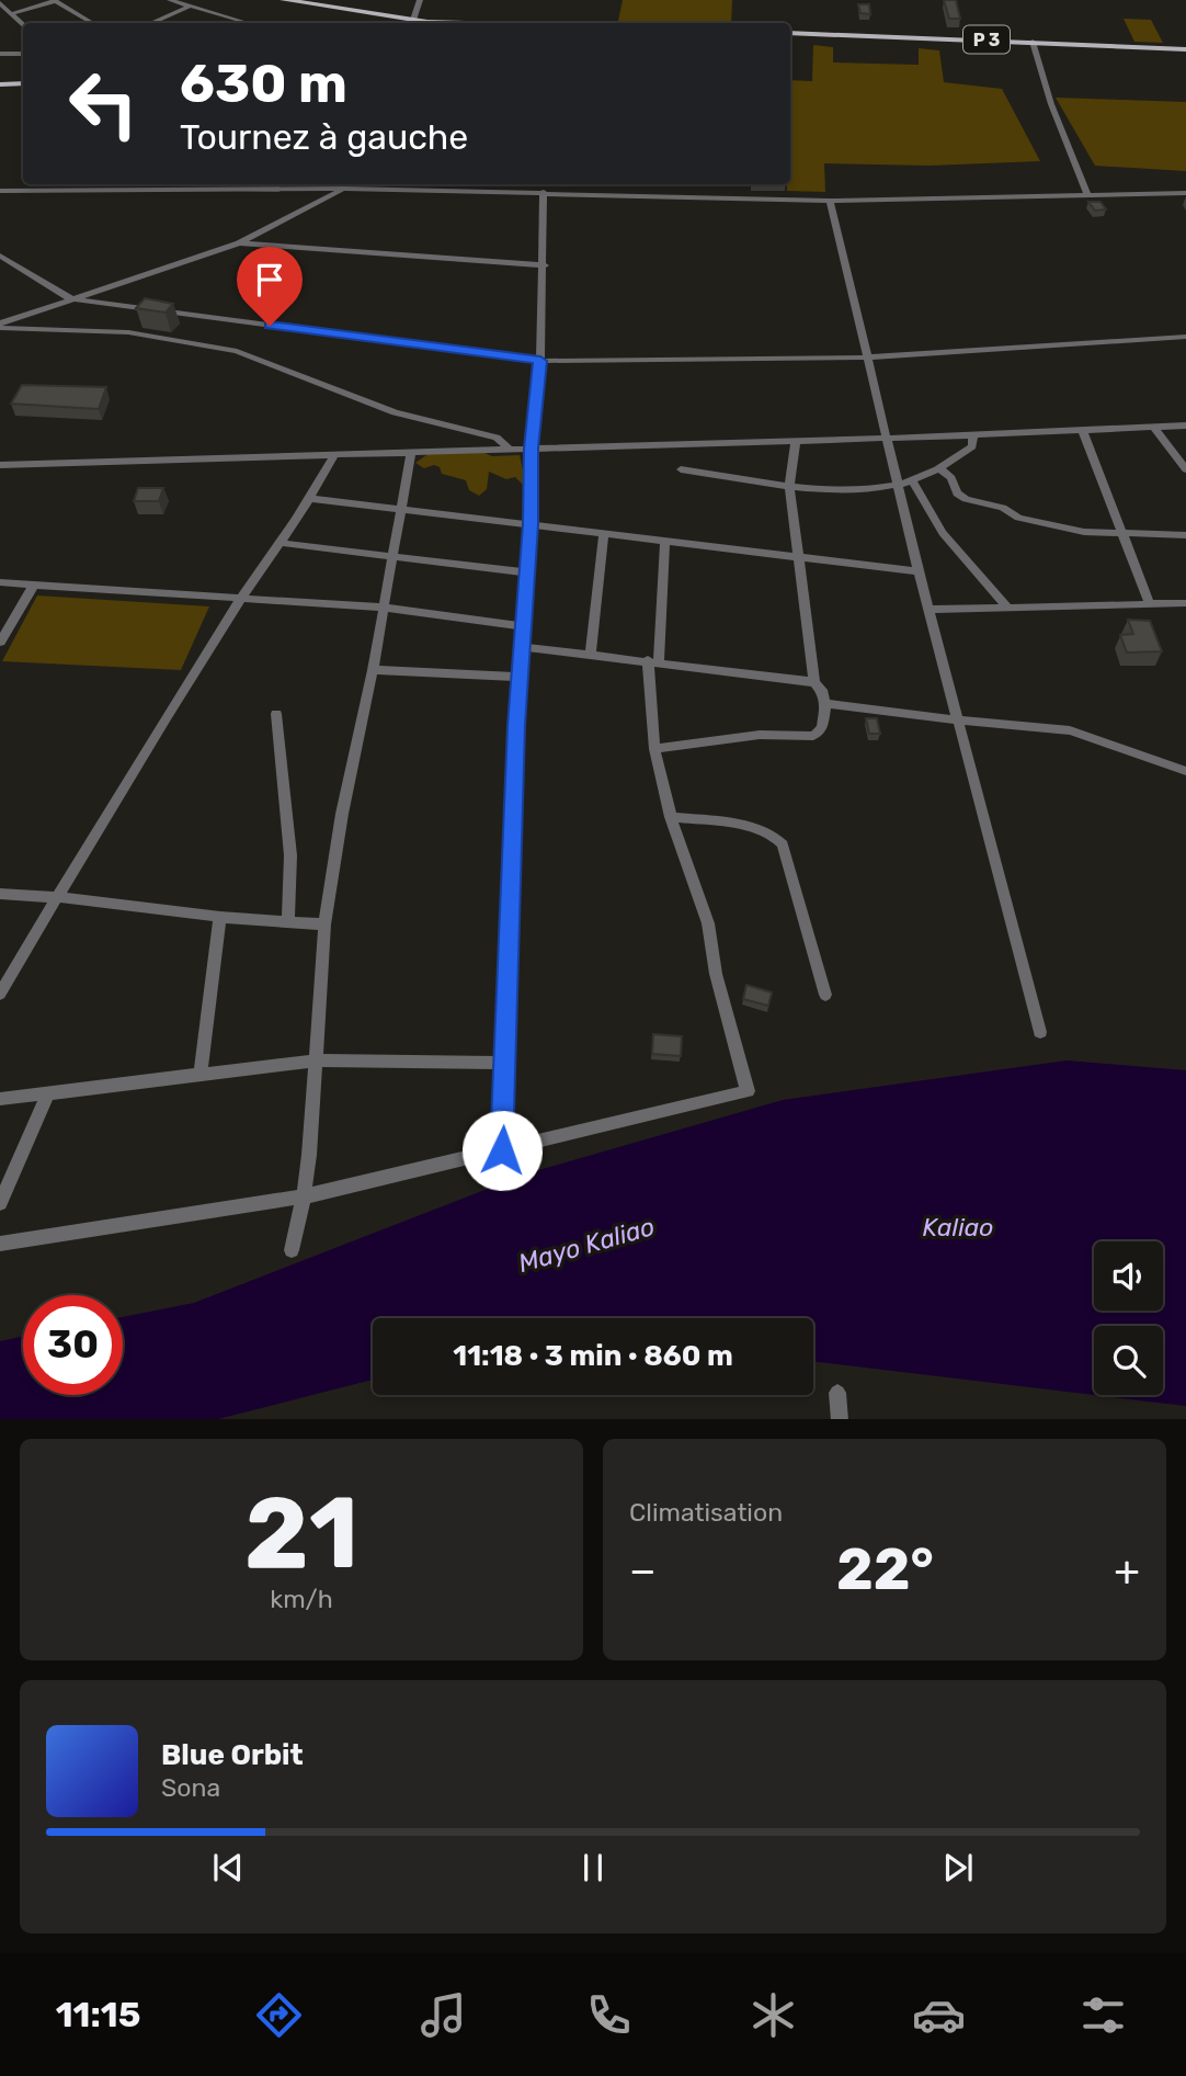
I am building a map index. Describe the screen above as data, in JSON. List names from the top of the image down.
{
  "streets": {
    "main road": ["P 3"]
  },
  "water": ["Kaliao", "Mayo Kaliao"],
  "page": {
    "turn": ["630 m", "Tournez à gauche"],
    "limit": "30",
    "trip": "11:18 · 3 min · 860 m",
    "tile": [
      ["21", "km/h"],
      "Climatisation"
    ],
    "heat": ["−", "22°", "+"],
    "song": ["Blue Orbit", "Sona"],
    "tabs": "11:15"
  }
}
